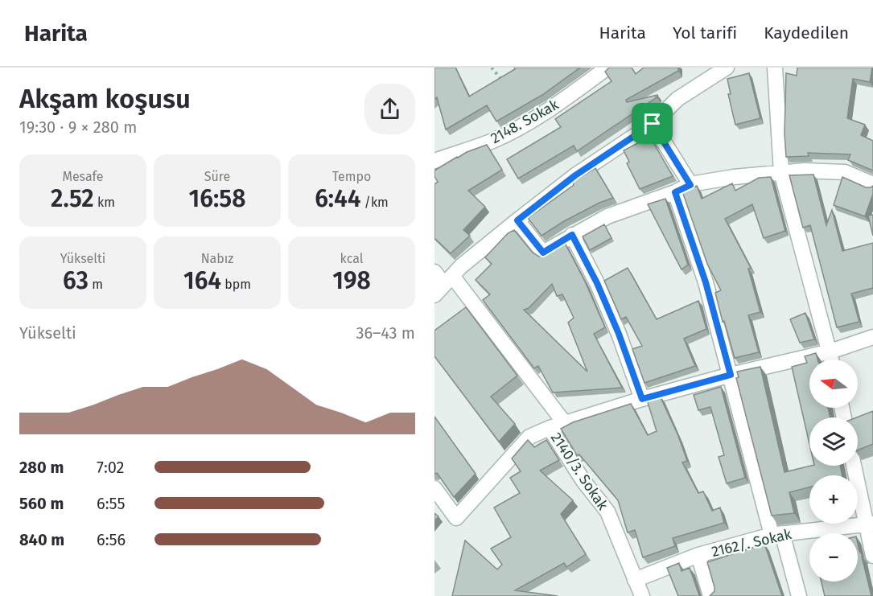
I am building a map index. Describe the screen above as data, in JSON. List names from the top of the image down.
{
  "streets": {
    "street": ["2148. Sokak", "2140/3. Sokak", "2162/. Sokak"]
  },
  "crossings": [
    ["2140/3. Sokak", "2162/. Sokak"]
  ],
  "north": "left",
  "page": {
    "header": "Harita",
    "nav": ["Harita", "Yol tarifi", "Kaydedilen"],
    "heading": ["Akşam koşusu", "19:30 · 9 × 280 m"],
    "stats": [
      ["Mesafe", "2.52 km"],
      ["Süre", "16:58"],
      ["Tempo", "6:44 /km"],
      ["Yükselti", "63 m"],
      ["Nabız", "164 bpm"],
      ["kcal", "198"]
    ],
    "chart": ["Yükselti", "36–43 m"],
    "map_buttons": ["+", "−"],
    "list": [
      {
        "name": "280 m",
        "note": "7:02"
      },
      {
        "name": "560 m",
        "note": "6:55"
      },
      {
        "name": "840 m",
        "note": "6:56"
      }
    ]
  }
}
